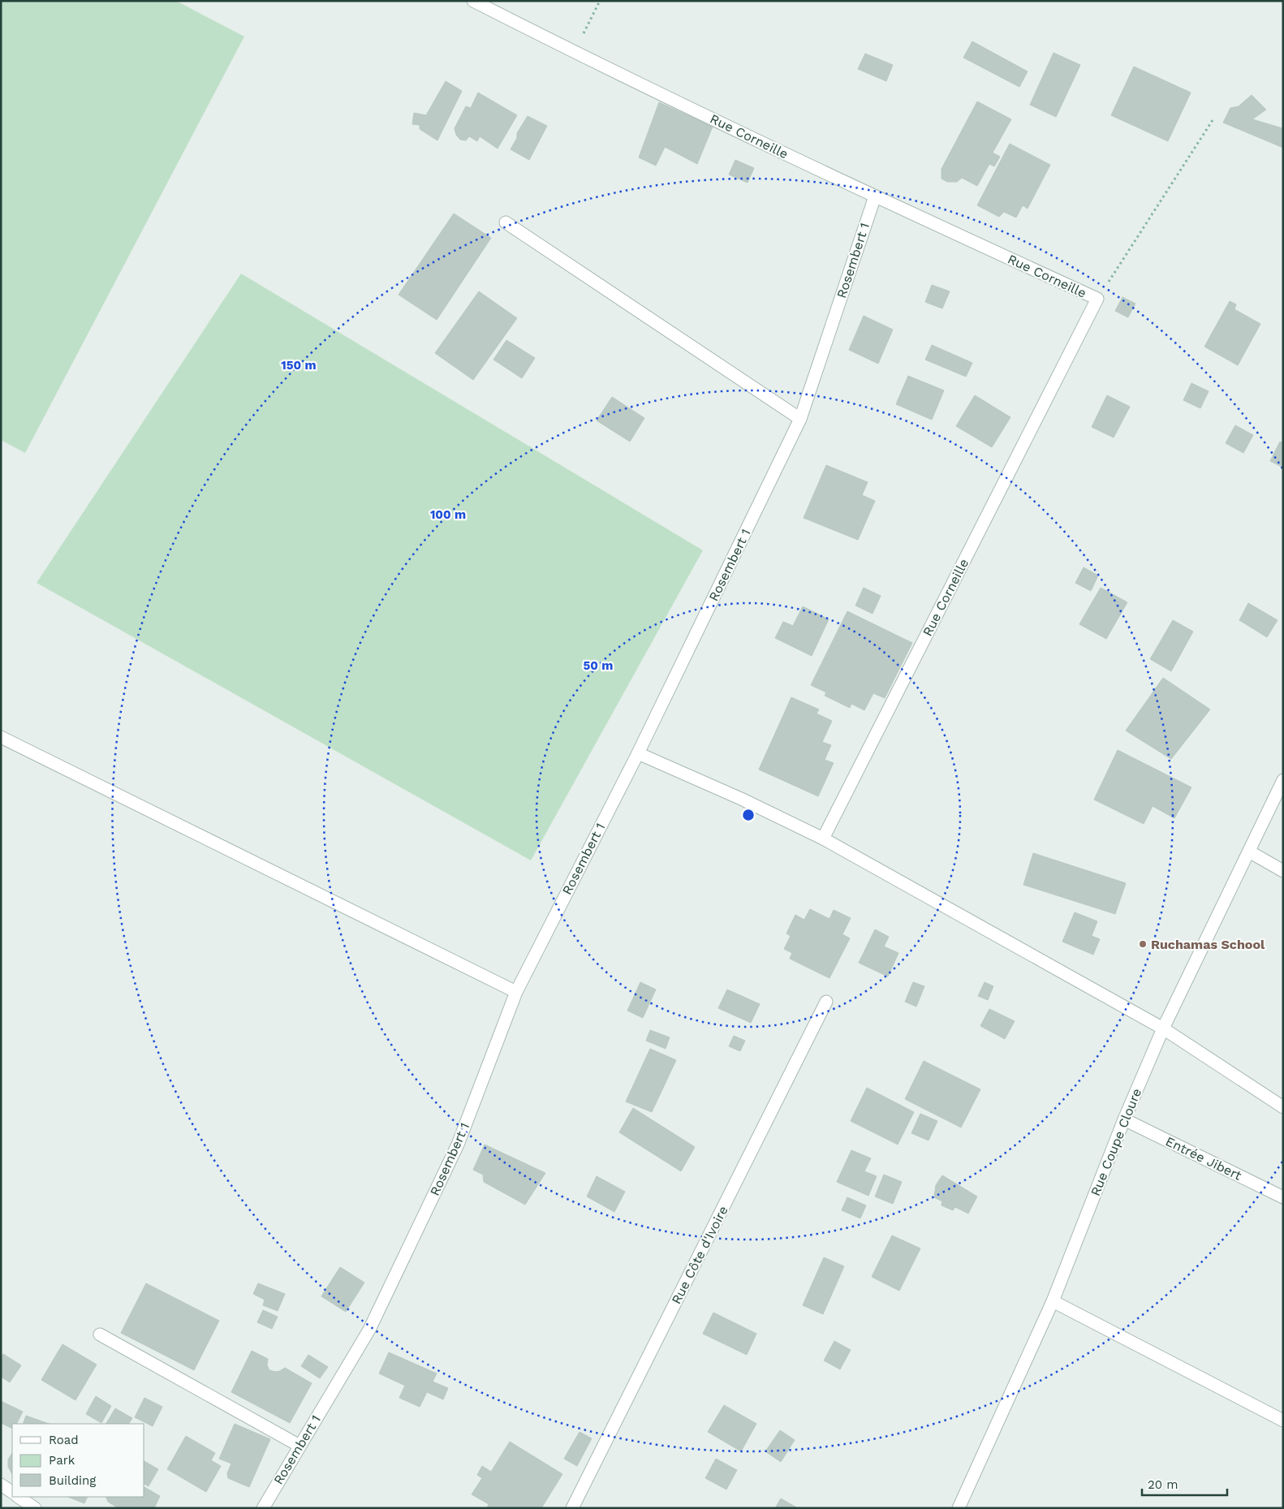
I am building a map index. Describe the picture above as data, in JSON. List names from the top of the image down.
{
  "streets": {
    "street": [
      "Rue Corneille",
      "Rosembert 1",
      "Rue Coupe Cloure",
      "Entrée Jibert",
      "Rue Côte d'Ivoire"
    ]
  },
  "crossings": [
    ["Rue Corneille", "Rosembert 1"],
    ["Rue Coupe Cloure", "Entrée Jibert"]
  ],
  "places": ["Ruchamas School"],
  "legend": ["Road", "Park", "Building"],
  "scale_bar": "20 m",
  "rings": ["150 m", "100 m", "50 m"]
}
